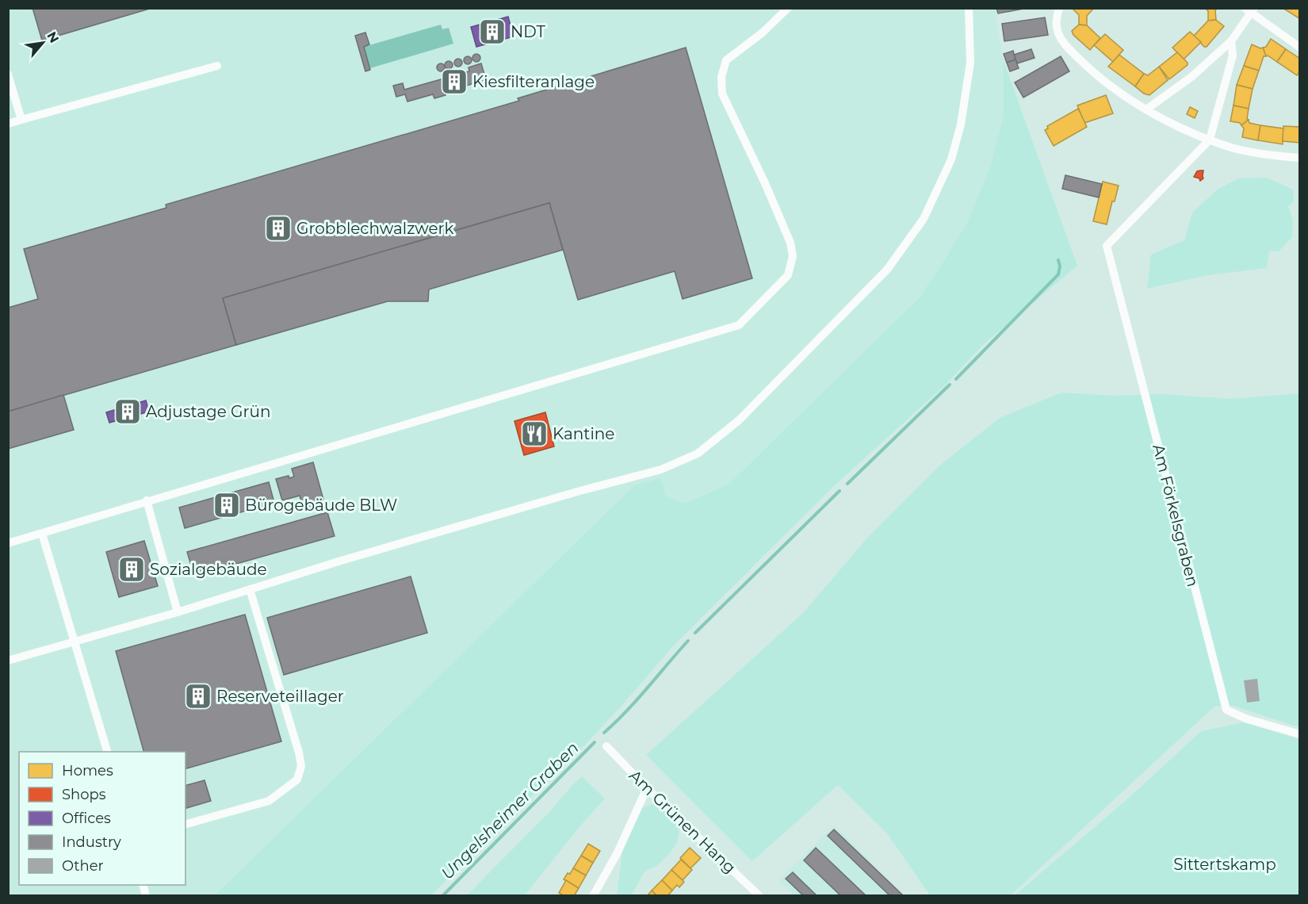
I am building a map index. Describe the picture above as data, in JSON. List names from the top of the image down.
{
  "streets": {
    "street": ["Am Förkelsgraben", "Am Grünen Hang"]
  },
  "water": ["Ungelsheimer Graben"],
  "parks": ["Sittertskamp"],
  "places": {
    "building": [
      "NDT",
      "Kiesfilteranlage",
      "Grobblechwalzwerk",
      "Adjustage Grün",
      "Bürogebäude BLW",
      "Sozialgebäude",
      "Reserveteillager"
    ],
    "restaurant": ["Kantine"]
  },
  "legend": [
    "Homes",
    "Shops",
    "Offices",
    "Industry",
    "Other"
  ],
  "north": "top right"
}
